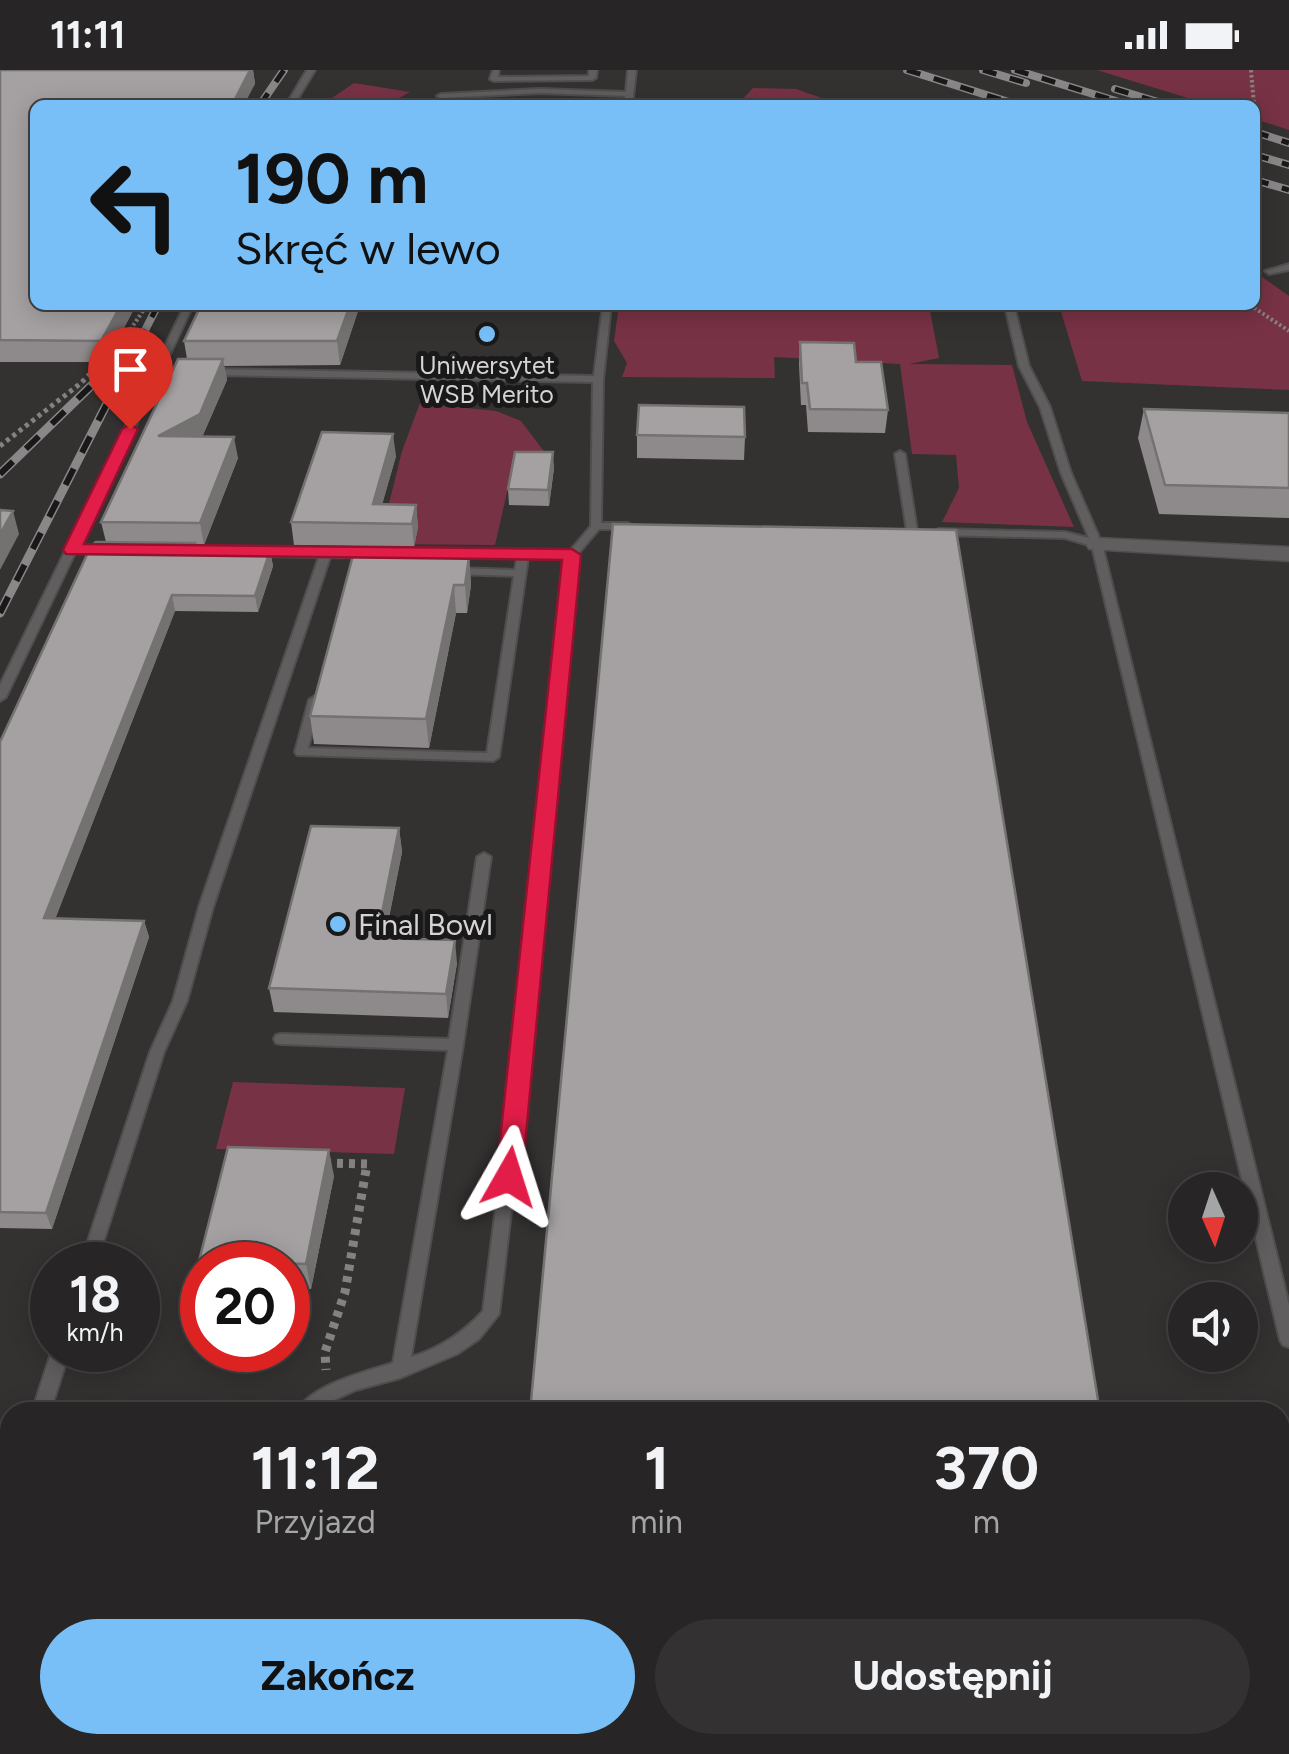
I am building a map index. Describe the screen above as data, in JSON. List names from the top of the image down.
{
  "places": ["Uniwersytet WSB Merito", "Final Bowl"],
  "north": "bottom",
  "page": {
    "status": "11:11",
    "turn": ["190 m", "Skręć w lewo"],
    "speed": "18 km/h",
    "limit": "20",
    "eta": [
      "11:12",
      "Przyjazd",
      "1",
      "min",
      "370",
      "m"
    ],
    "buttons": ["Zakończ", "Udostępnij"]
  }
}
